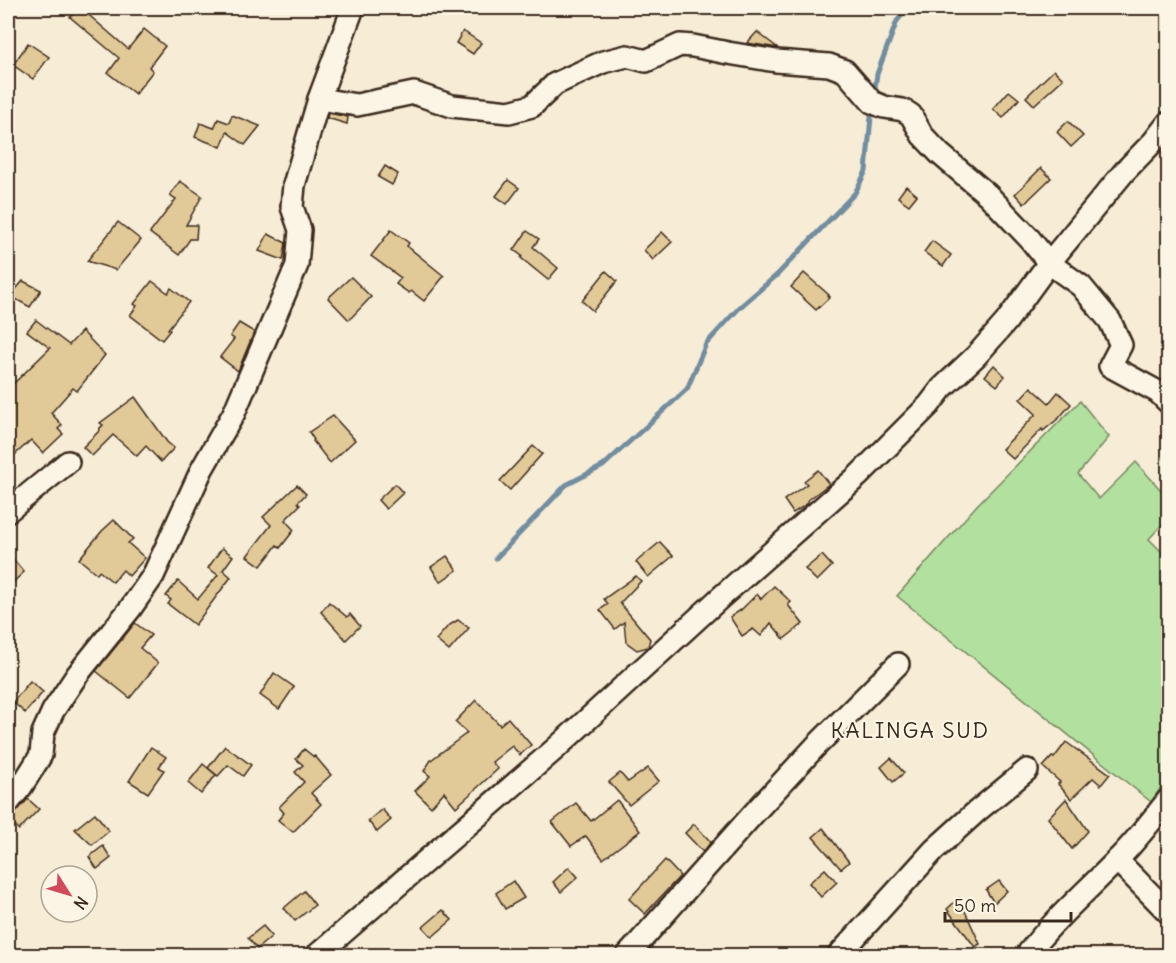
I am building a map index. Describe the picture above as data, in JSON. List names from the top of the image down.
{
  "districts": ["KALINGA SUD"],
  "scale_bar": "50 m",
  "north": "bottom right"
}
